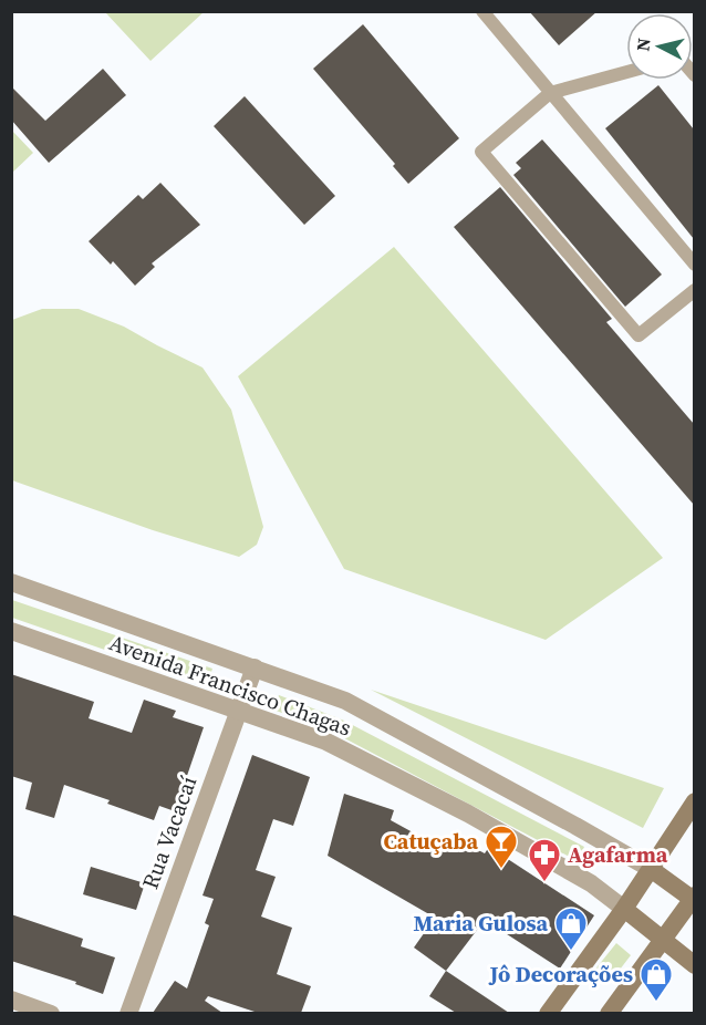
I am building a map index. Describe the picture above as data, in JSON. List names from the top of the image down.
{
  "streets": {
    "main road": ["Avenida Francisco Chagas"],
    "street": ["Rua Vacacaí"]
  },
  "crossings": [
    ["Avenida Francisco Chagas", "Rua Vacacaí"]
  ],
  "places": {
    "bar": ["Catuçaba"],
    "pharmacy": ["Agafarma"],
    "shop": ["Maria Gulosa", "Jô Decorações"]
  },
  "north": "left"
}
